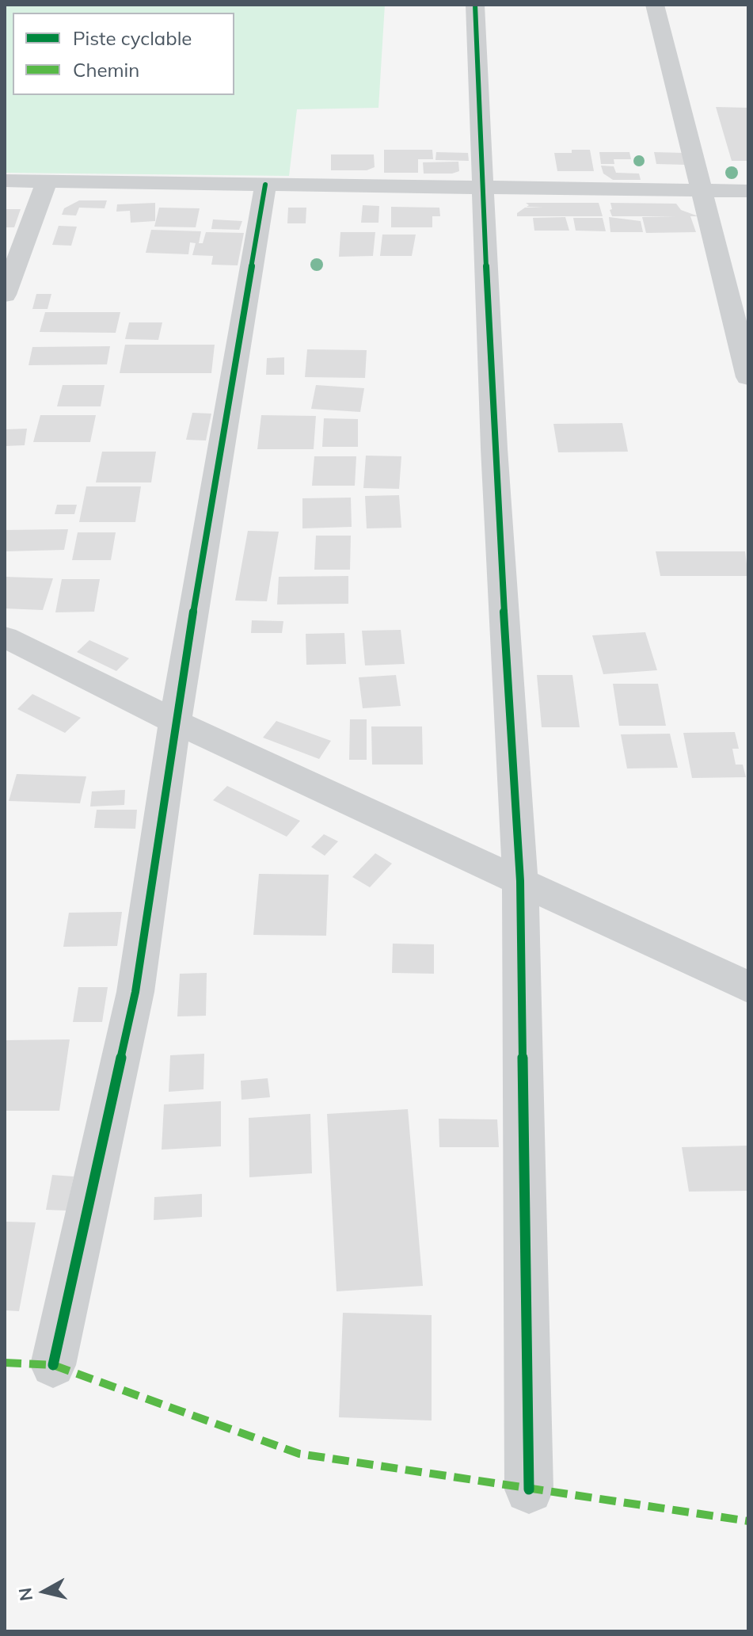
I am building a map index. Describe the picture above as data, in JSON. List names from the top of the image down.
{
  "legend": ["Piste cyclable", "Chemin"],
  "north": "left"
}
